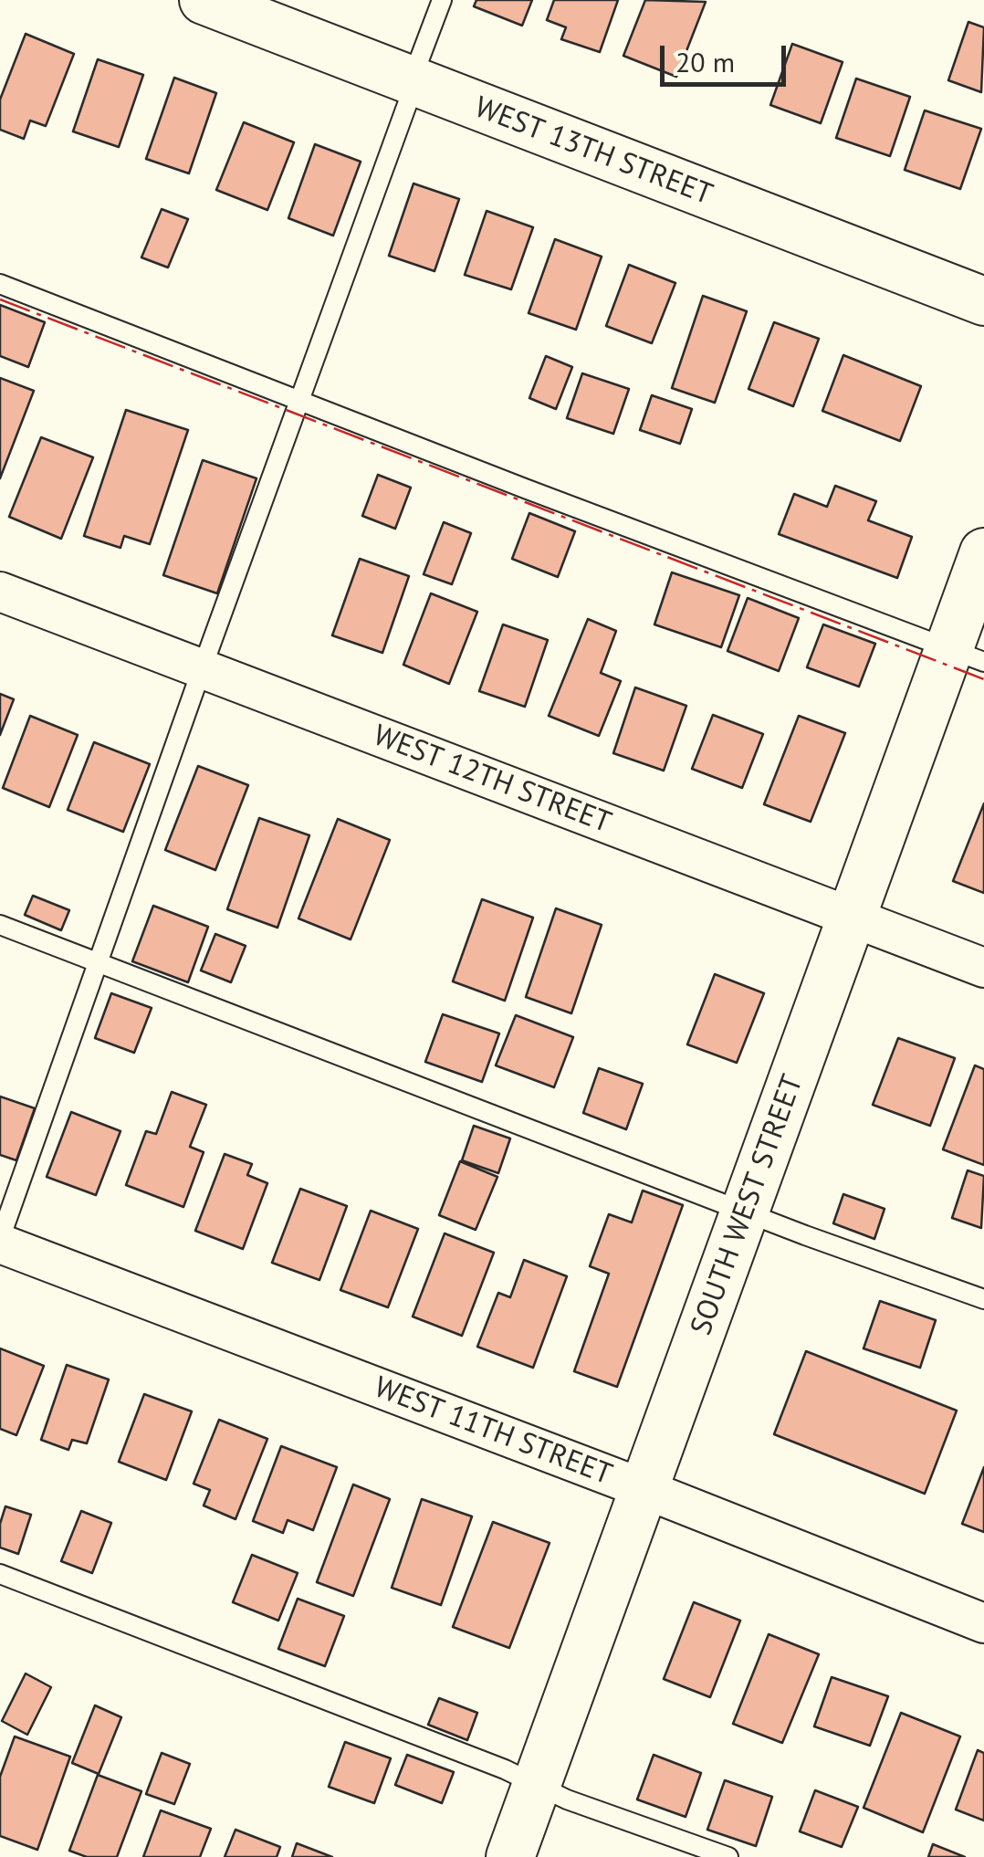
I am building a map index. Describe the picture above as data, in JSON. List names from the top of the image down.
{
  "streets": {
    "street": [
      "WEST 13TH STREET",
      "WEST 12TH STREET",
      "SOUTH WEST STREET",
      "WEST 11TH STREET"
    ]
  },
  "crossings": [
    ["WEST 12TH STREET", "SOUTH WEST STREET"],
    ["SOUTH WEST STREET", "WEST 11TH STREET"]
  ],
  "scale_bar": "20 m"
}
